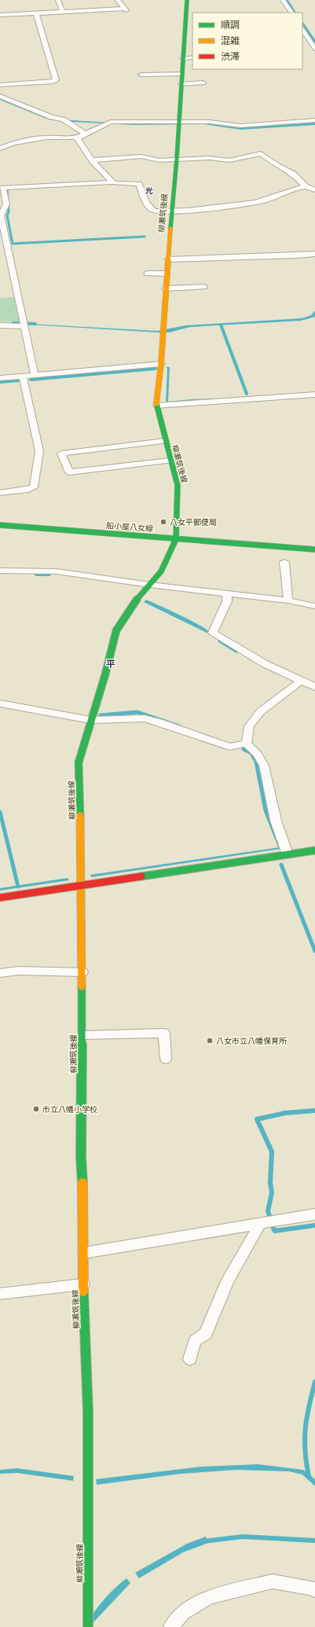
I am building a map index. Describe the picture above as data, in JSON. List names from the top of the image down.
{
  "streets": {
    "main road": ["柳瀬筑後線", "船小屋八女線"]
  },
  "crossings": [
    ["柳瀬筑後線", "船小屋八女線"]
  ],
  "districts": ["光", "平"],
  "places": ["八女平郵便局", "八女市立八幡保育所", "市立八幡小学校"],
  "legend": ["順調", "混雑", "渋滞"]
}
